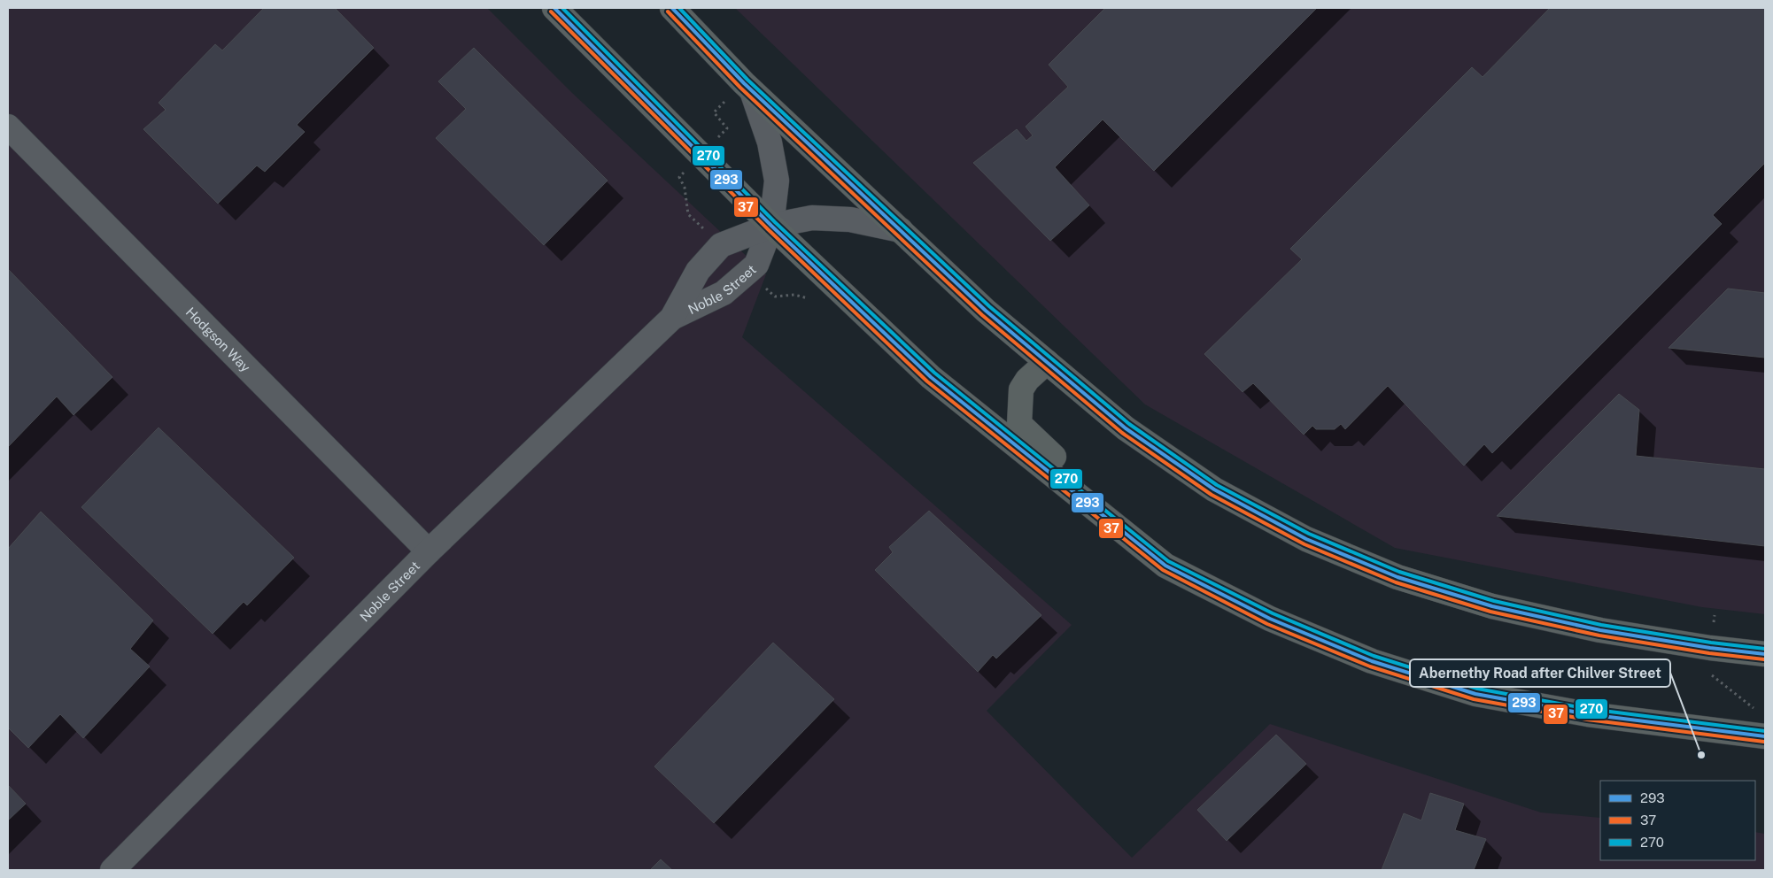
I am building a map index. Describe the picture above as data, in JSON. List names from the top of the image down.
{
  "streets": {
    "street": ["Noble Street", "Hodgson Way"]
  },
  "crossings": [
    ["Noble Street", "Hodgson Way"]
  ],
  "places": ["Abernethy Road after Chilver Street"],
  "lines": ["transit line 293", "transit line 270", "transit line 37"],
  "legend": ["293", "37", "270"]
}
